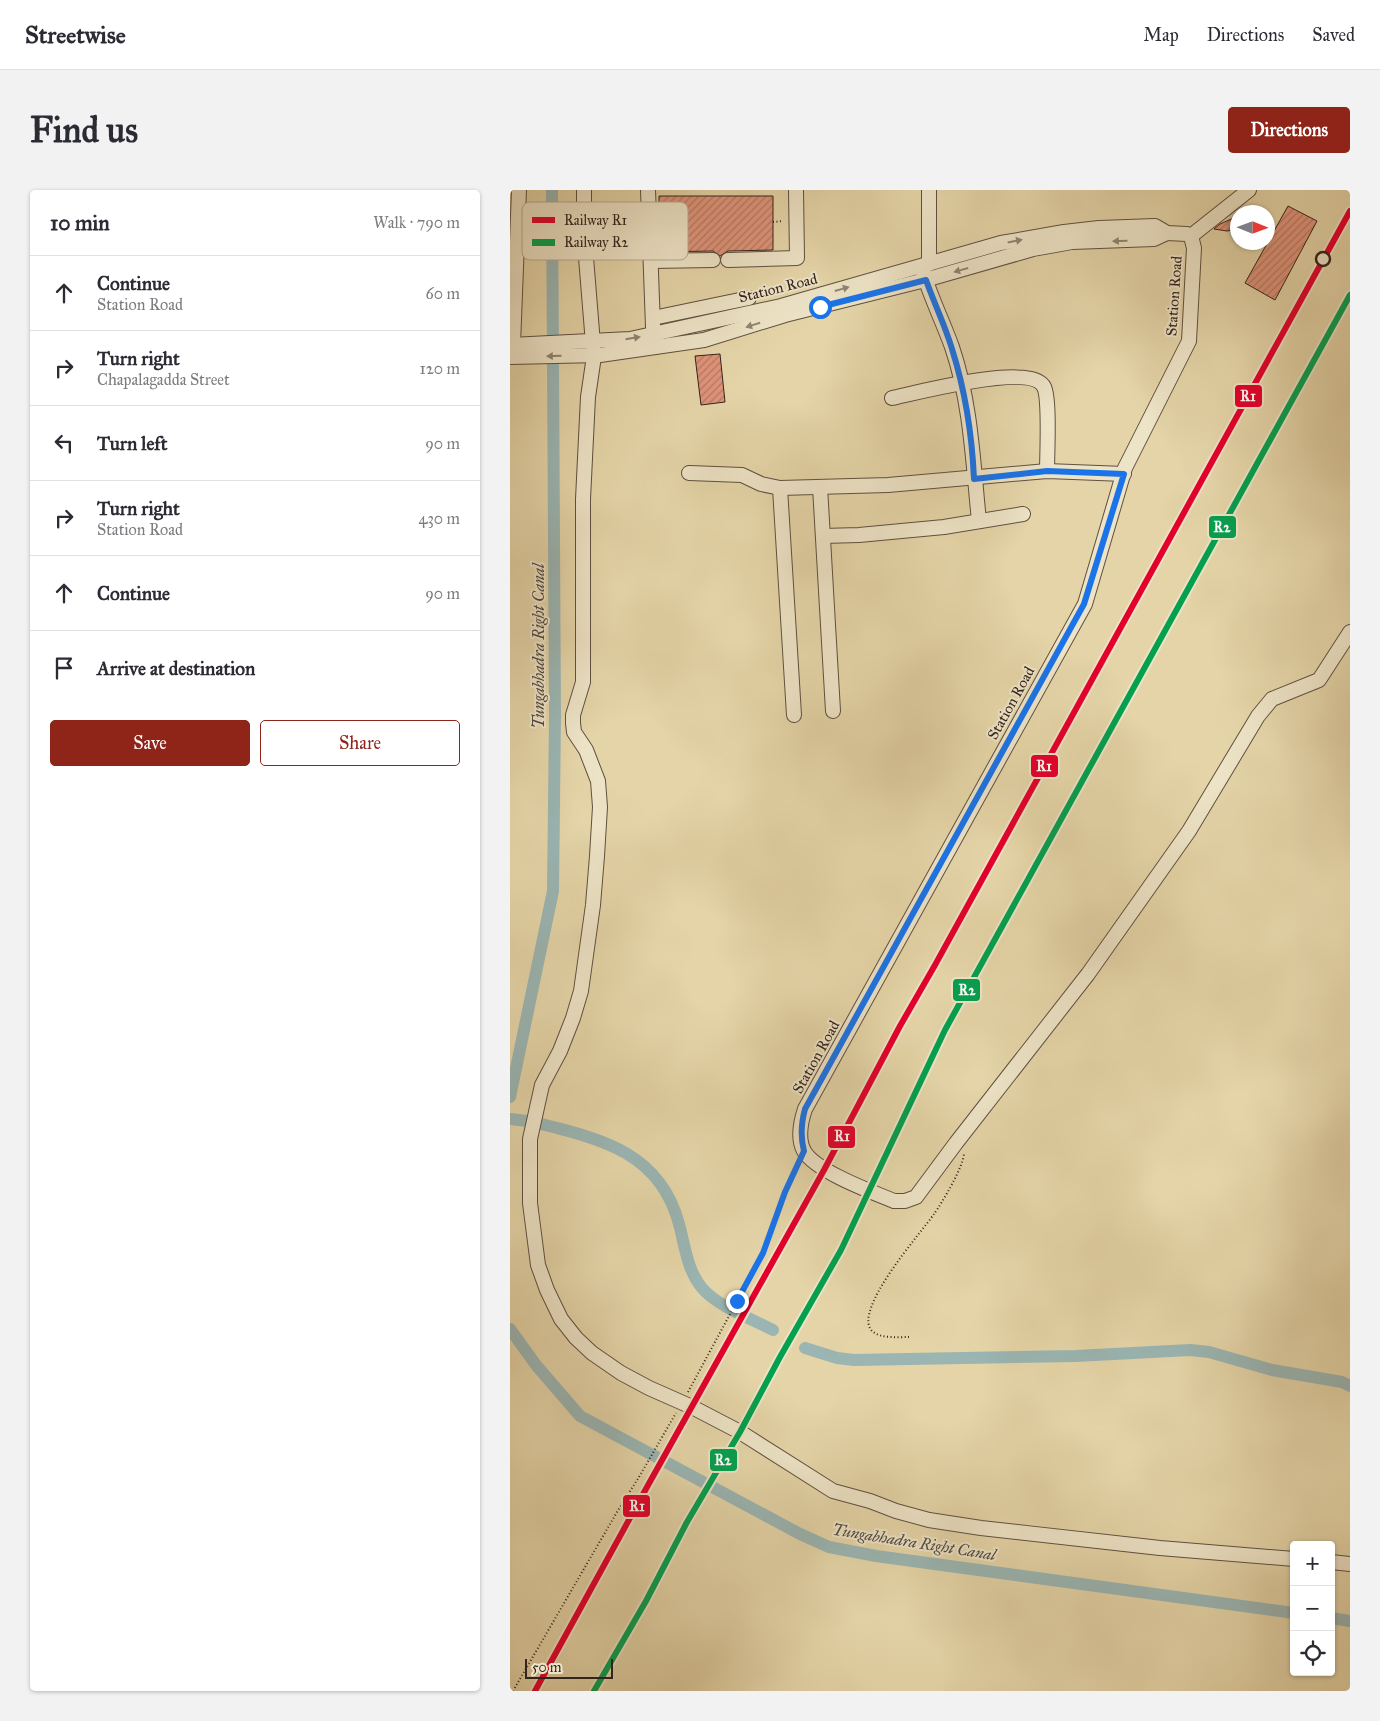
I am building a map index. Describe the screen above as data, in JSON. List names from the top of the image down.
{
  "streets": {
    "street": ["Station Road"]
  },
  "water": ["Tungabhadra Right Canal"],
  "lines": ["rail line R1", "rail line R2"],
  "legend": ["Railway R1", "Railway R2"],
  "scale_bar": "50 m",
  "north": "right",
  "page": {
    "header": "Streetwise",
    "nav": ["Map", "Directions", "Saved"],
    "buttons": [
      "Directions",
      ["Save", "Share"]
    ],
    "title": "Find us",
    "heading": ["10 min", "Walk · 790 m"],
    "list": [
      ["Continue", "Station Road", "60 m"],
      ["Turn right", "Chapalagadda Street", "120 m"],
      ["Turn left", "90 m"],
      ["Turn right", "Station Road", "430 m"],
      ["Continue", "90 m"],
      "Arrive at destination"
    ],
    "map_buttons": ["+", "−"],
    "scale": "50 m"
  }
}
